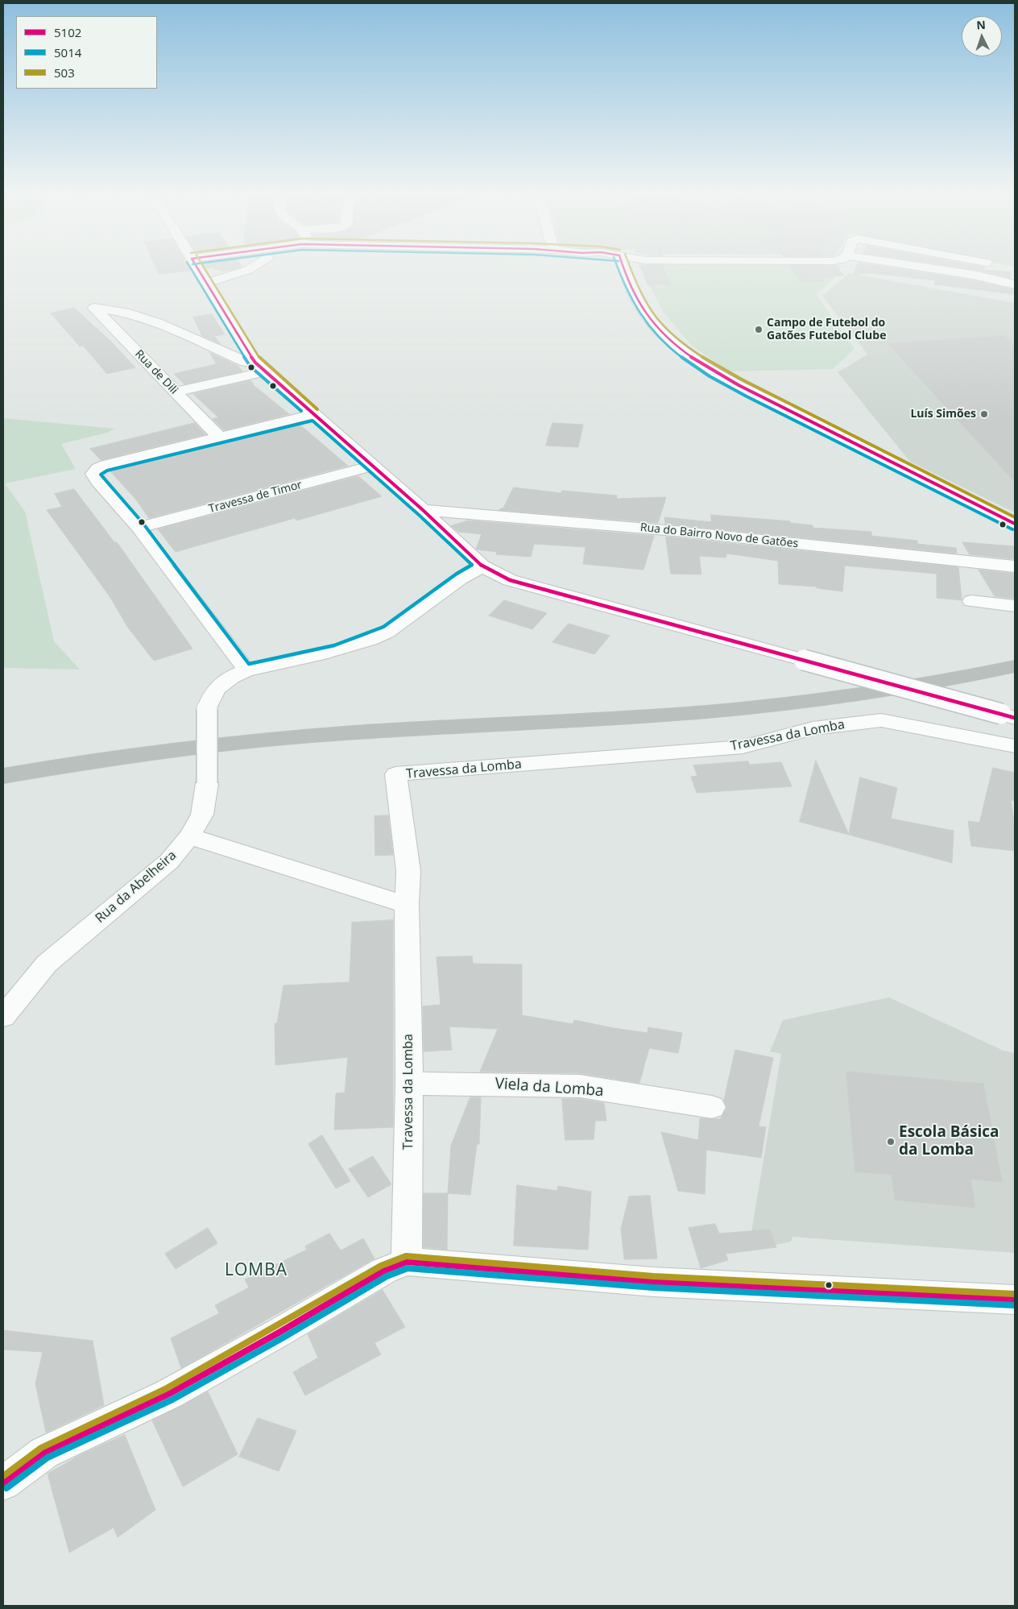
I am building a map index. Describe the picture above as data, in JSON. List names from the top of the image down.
{
  "streets": {
    "street": [
      "Rua de Dili",
      "Travessa de Timor",
      "Rua do Bairro Novo de Gatões",
      "Travessa da Lomba",
      "Rua da Abelheira",
      "Viela da Lomba"
    ]
  },
  "crossings": [
    ["Travessa da Lomba", "Viela da Lomba"]
  ],
  "districts": ["LOMBA"],
  "places": ["Campo de Futebol do Gatões Futebol Clube", "Luís Simões", "Escola Básica da Lomba"],
  "lines": ["transit line 5102", "transit line 5014", "transit line 503"],
  "legend": ["5102", "5014", "503"],
  "north": "top"
}
